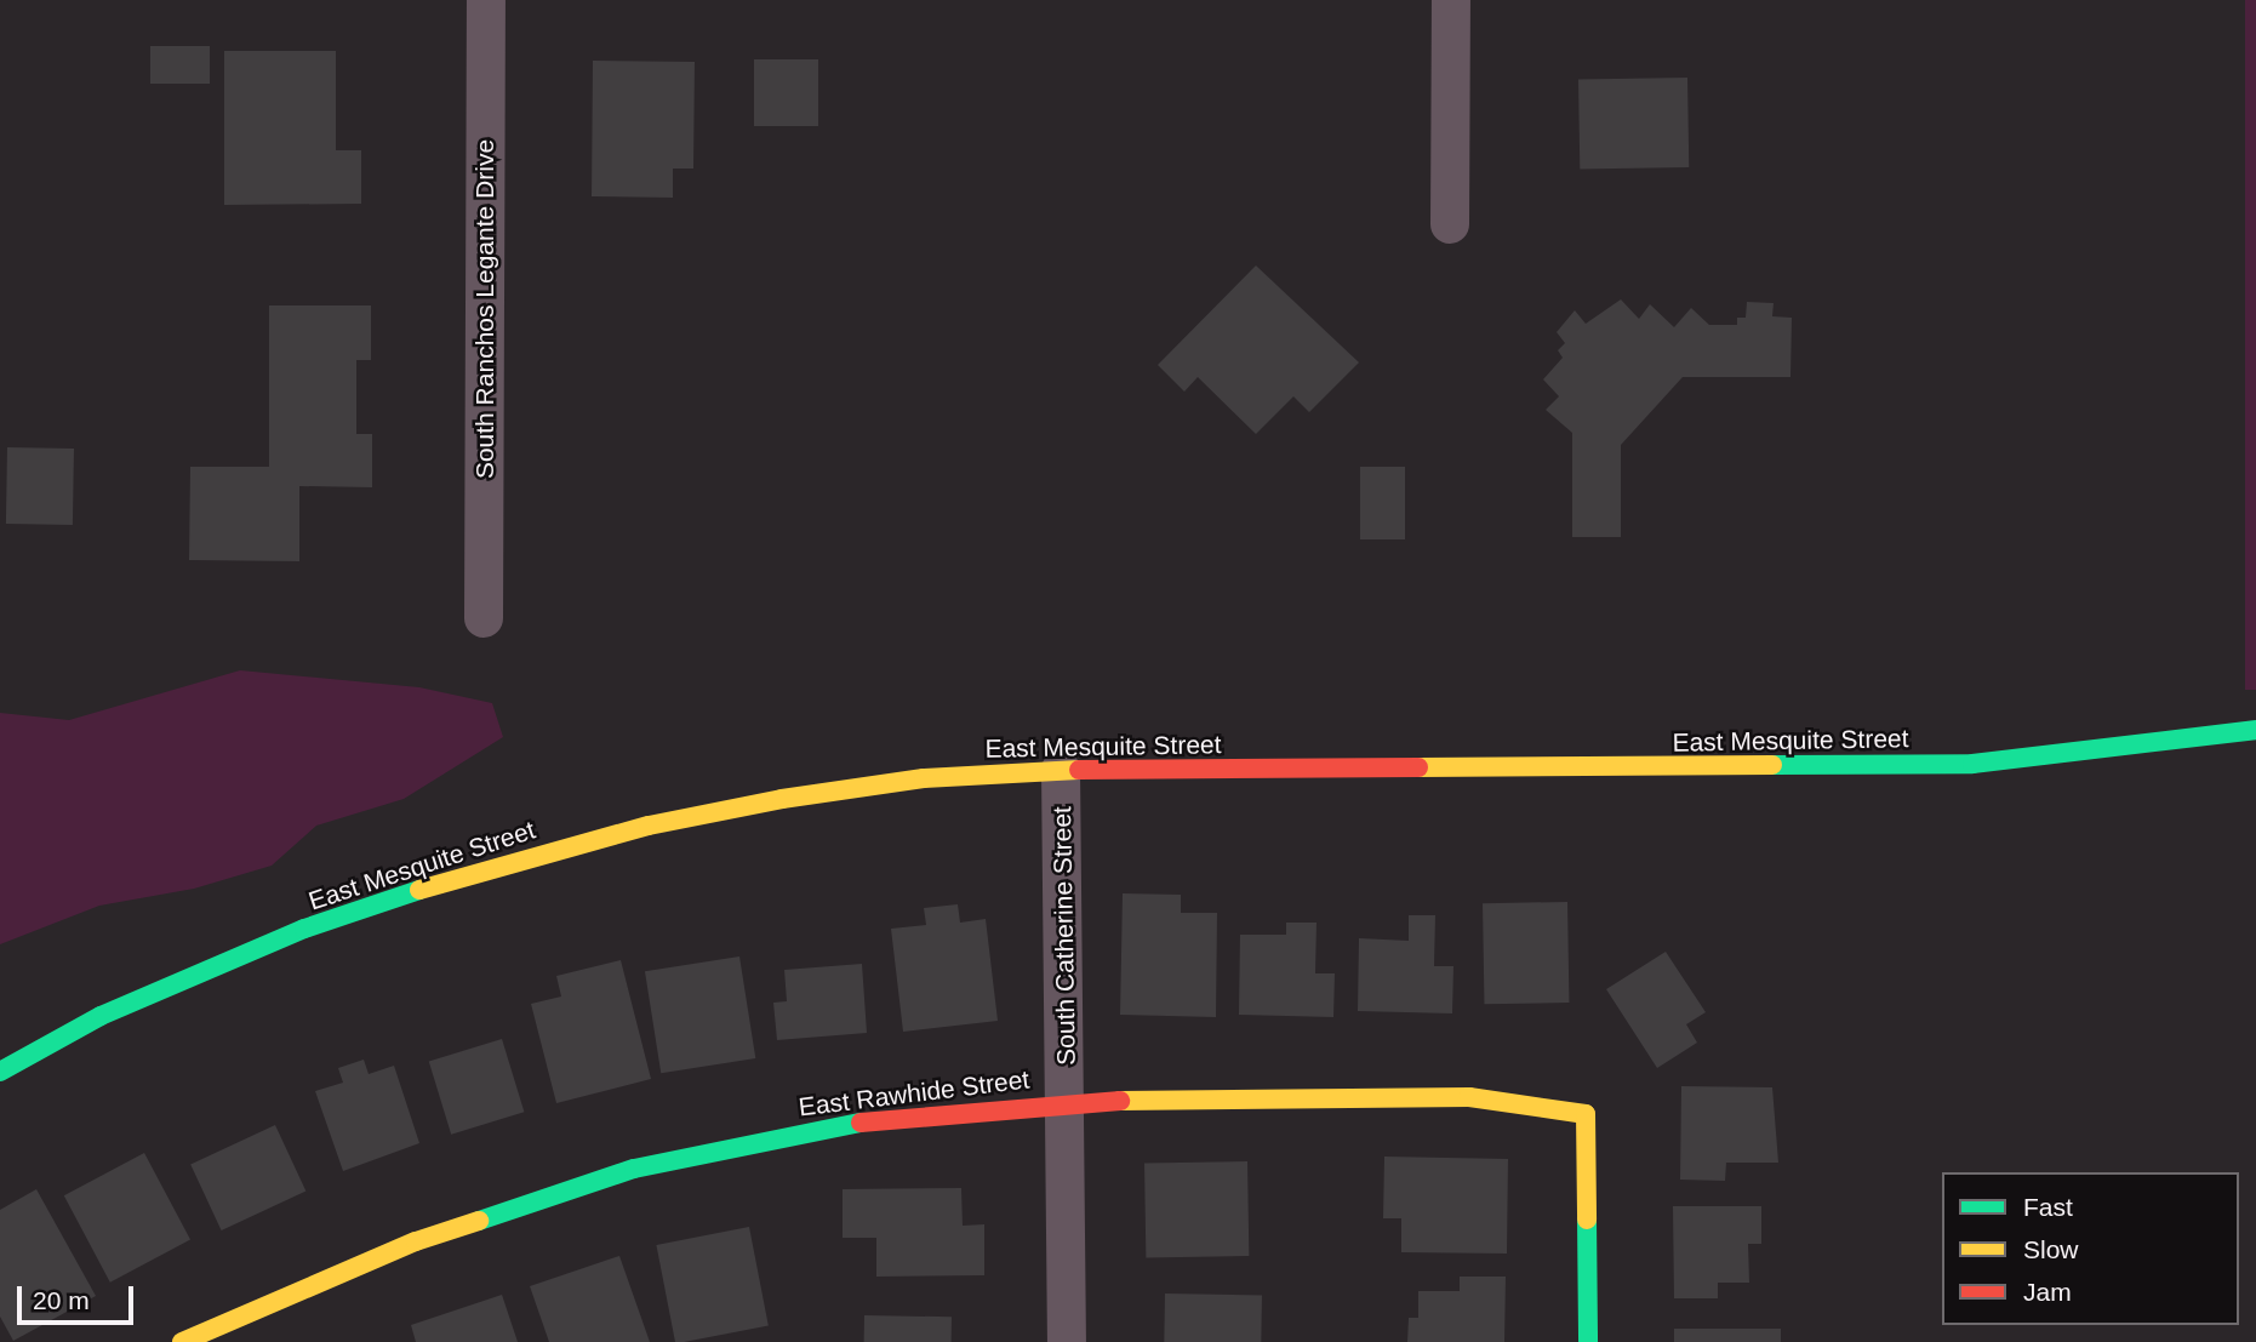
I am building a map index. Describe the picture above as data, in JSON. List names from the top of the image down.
{
  "streets": {
    "street": [
      "South Ranchos Legante Drive",
      "East Mesquite Street",
      "South Catherine Street",
      "East Rawhide Street"
    ]
  },
  "crossings": [
    ["East Mesquite Street", "South Catherine Street"],
    ["South Catherine Street", "East Rawhide Street"]
  ],
  "legend": ["Fast", "Slow", "Jam"],
  "scale_bar": "20 m"
}
